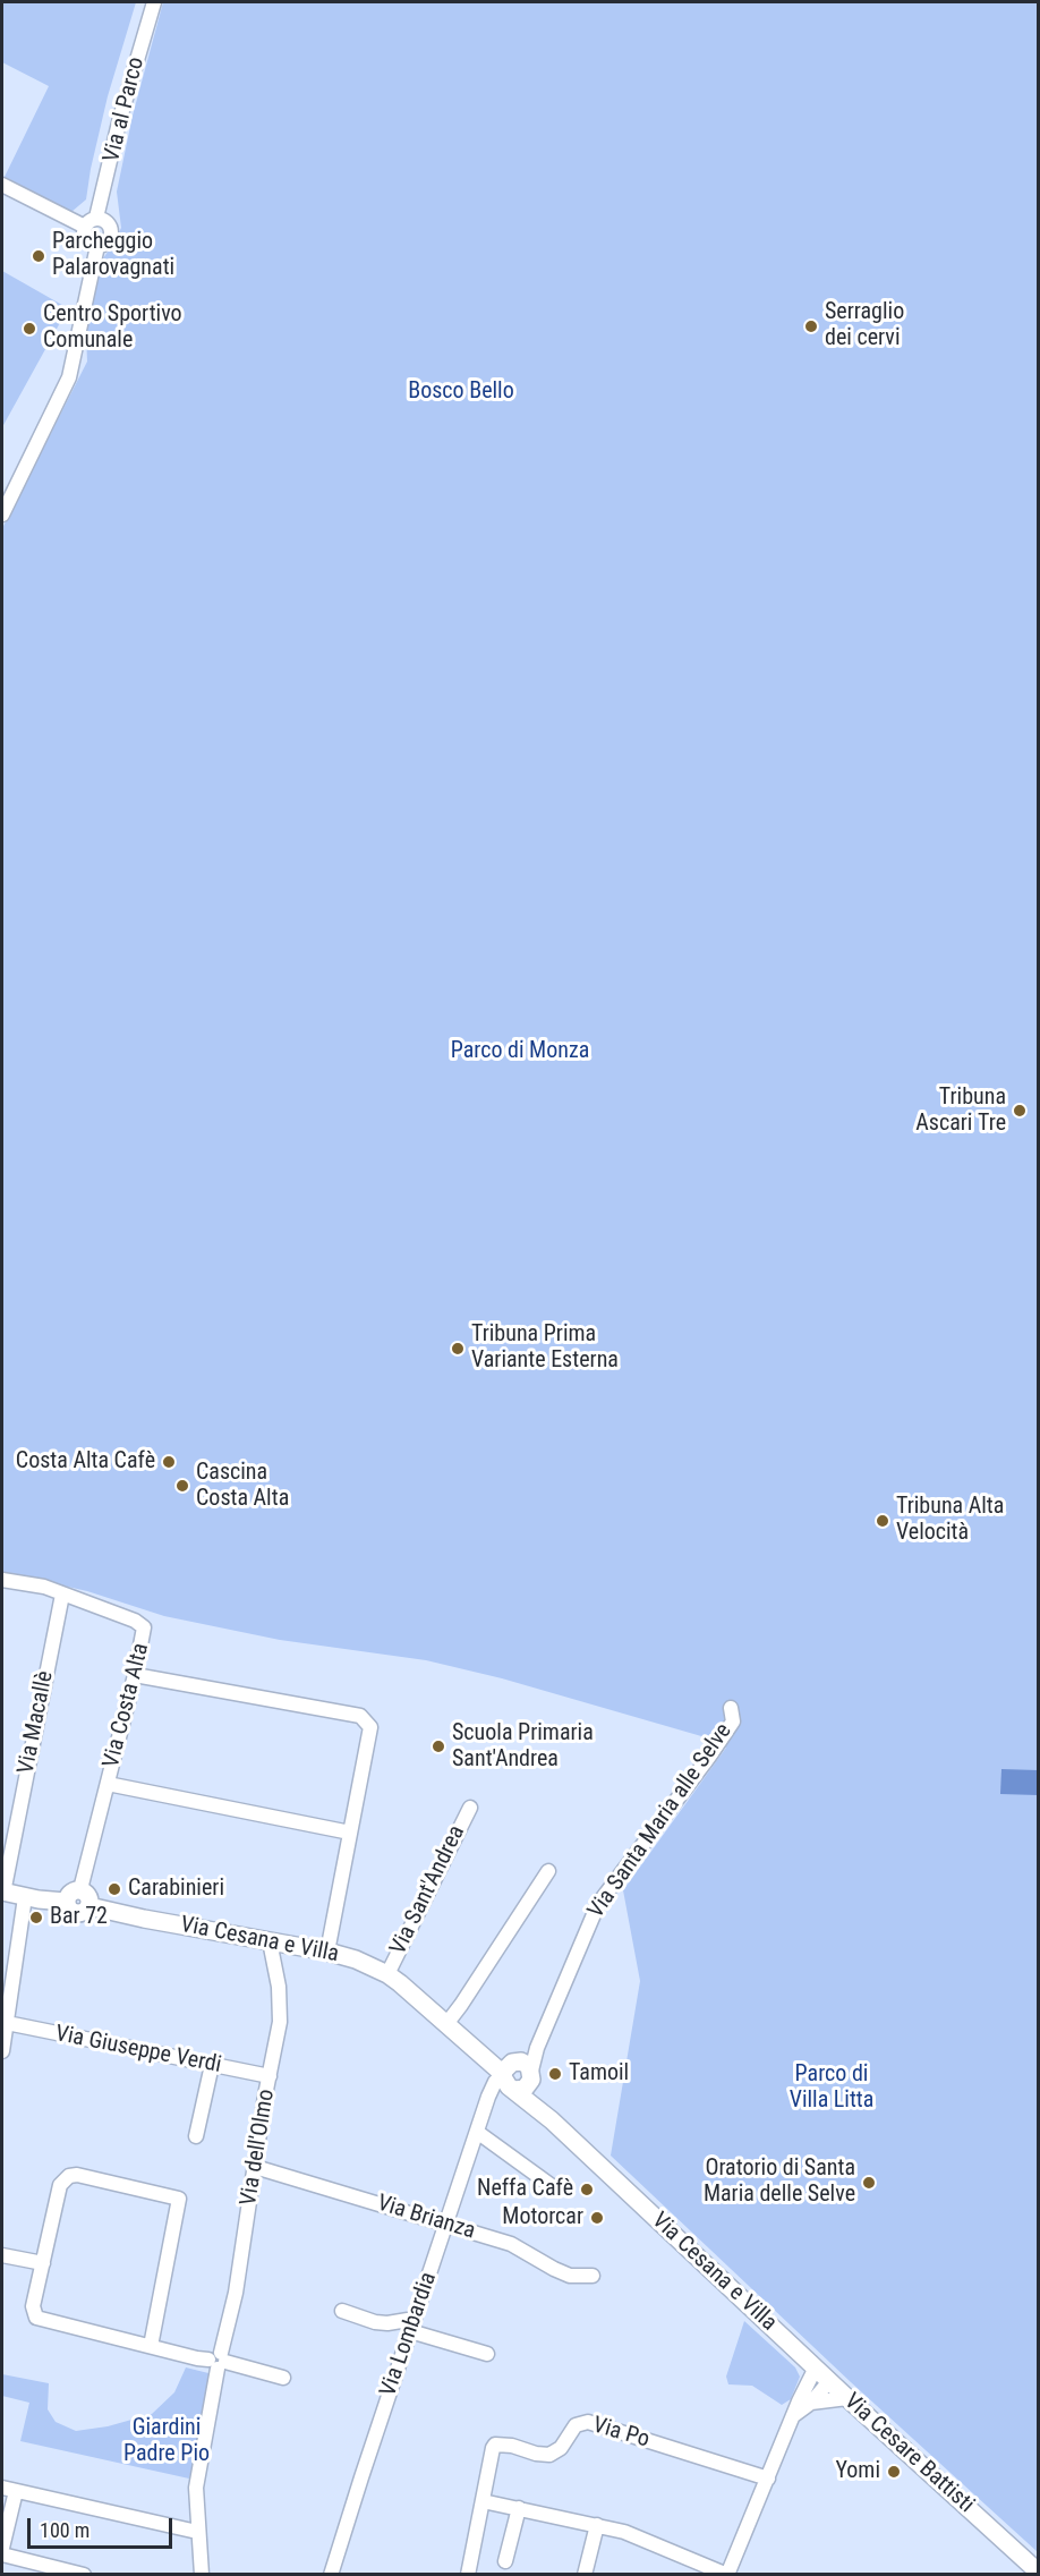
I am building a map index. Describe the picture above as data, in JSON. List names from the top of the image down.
{
  "streets": {
    "main road": ["Via Cesana e Villa", "Via Cesare Battisti"],
    "street": [
      "Via al Parco",
      "Via Costa Alta",
      "Via Macallè",
      "Via Santa Maria alle Selve",
      "Via Sant'Andrea",
      "Via Giuseppe Verdi",
      "Via dell'Olmo",
      "Via Brianza",
      "Via Lombardia",
      "Via Po"
    ]
  },
  "crossings": [
    ["Via Costa Alta", "Via Macallè"],
    ["Via Costa Alta", "Via Cesana e Villa"],
    ["Via Santa Maria alle Selve", "Via Cesana e Villa"],
    ["Via Santa Maria alle Selve", "Via Lombardia"],
    ["Via Sant'Andrea", "Via Cesana e Villa"],
    ["Via Cesana e Villa", "Via dell'Olmo"],
    ["Via Cesana e Villa", "Via Lombardia"],
    ["Via Cesana e Villa", "Via Cesare Battisti"],
    ["Via Giuseppe Verdi", "Via dell'Olmo"],
    ["Via dell'Olmo", "Via Brianza"],
    ["Via Brianza", "Via Lombardia"]
  ],
  "parks": [
    "Bosco Bello",
    "Parco di Monza",
    "Parco di Villa Litta",
    "Giardini Padre Pio"
  ],
  "places": [
    "Parcheggio Palarovagnati",
    "Serraglio dei cervi",
    "Centro Sportivo Comunale",
    "Tribuna Ascari Tre",
    "Tribuna Prima Variante Esterna",
    "Costa Alta Cafè",
    "Cascina Costa Alta",
    "Tribuna Alta Velocità",
    "Scuola Primaria Sant'Andrea",
    "Carabinieri",
    "Bar 72",
    "Tamoil",
    "Oratorio di Santa Maria delle Selve",
    "Neffa Cafè",
    "Motorcar",
    "Yomi"
  ],
  "scale_bar": "100 m"
}
